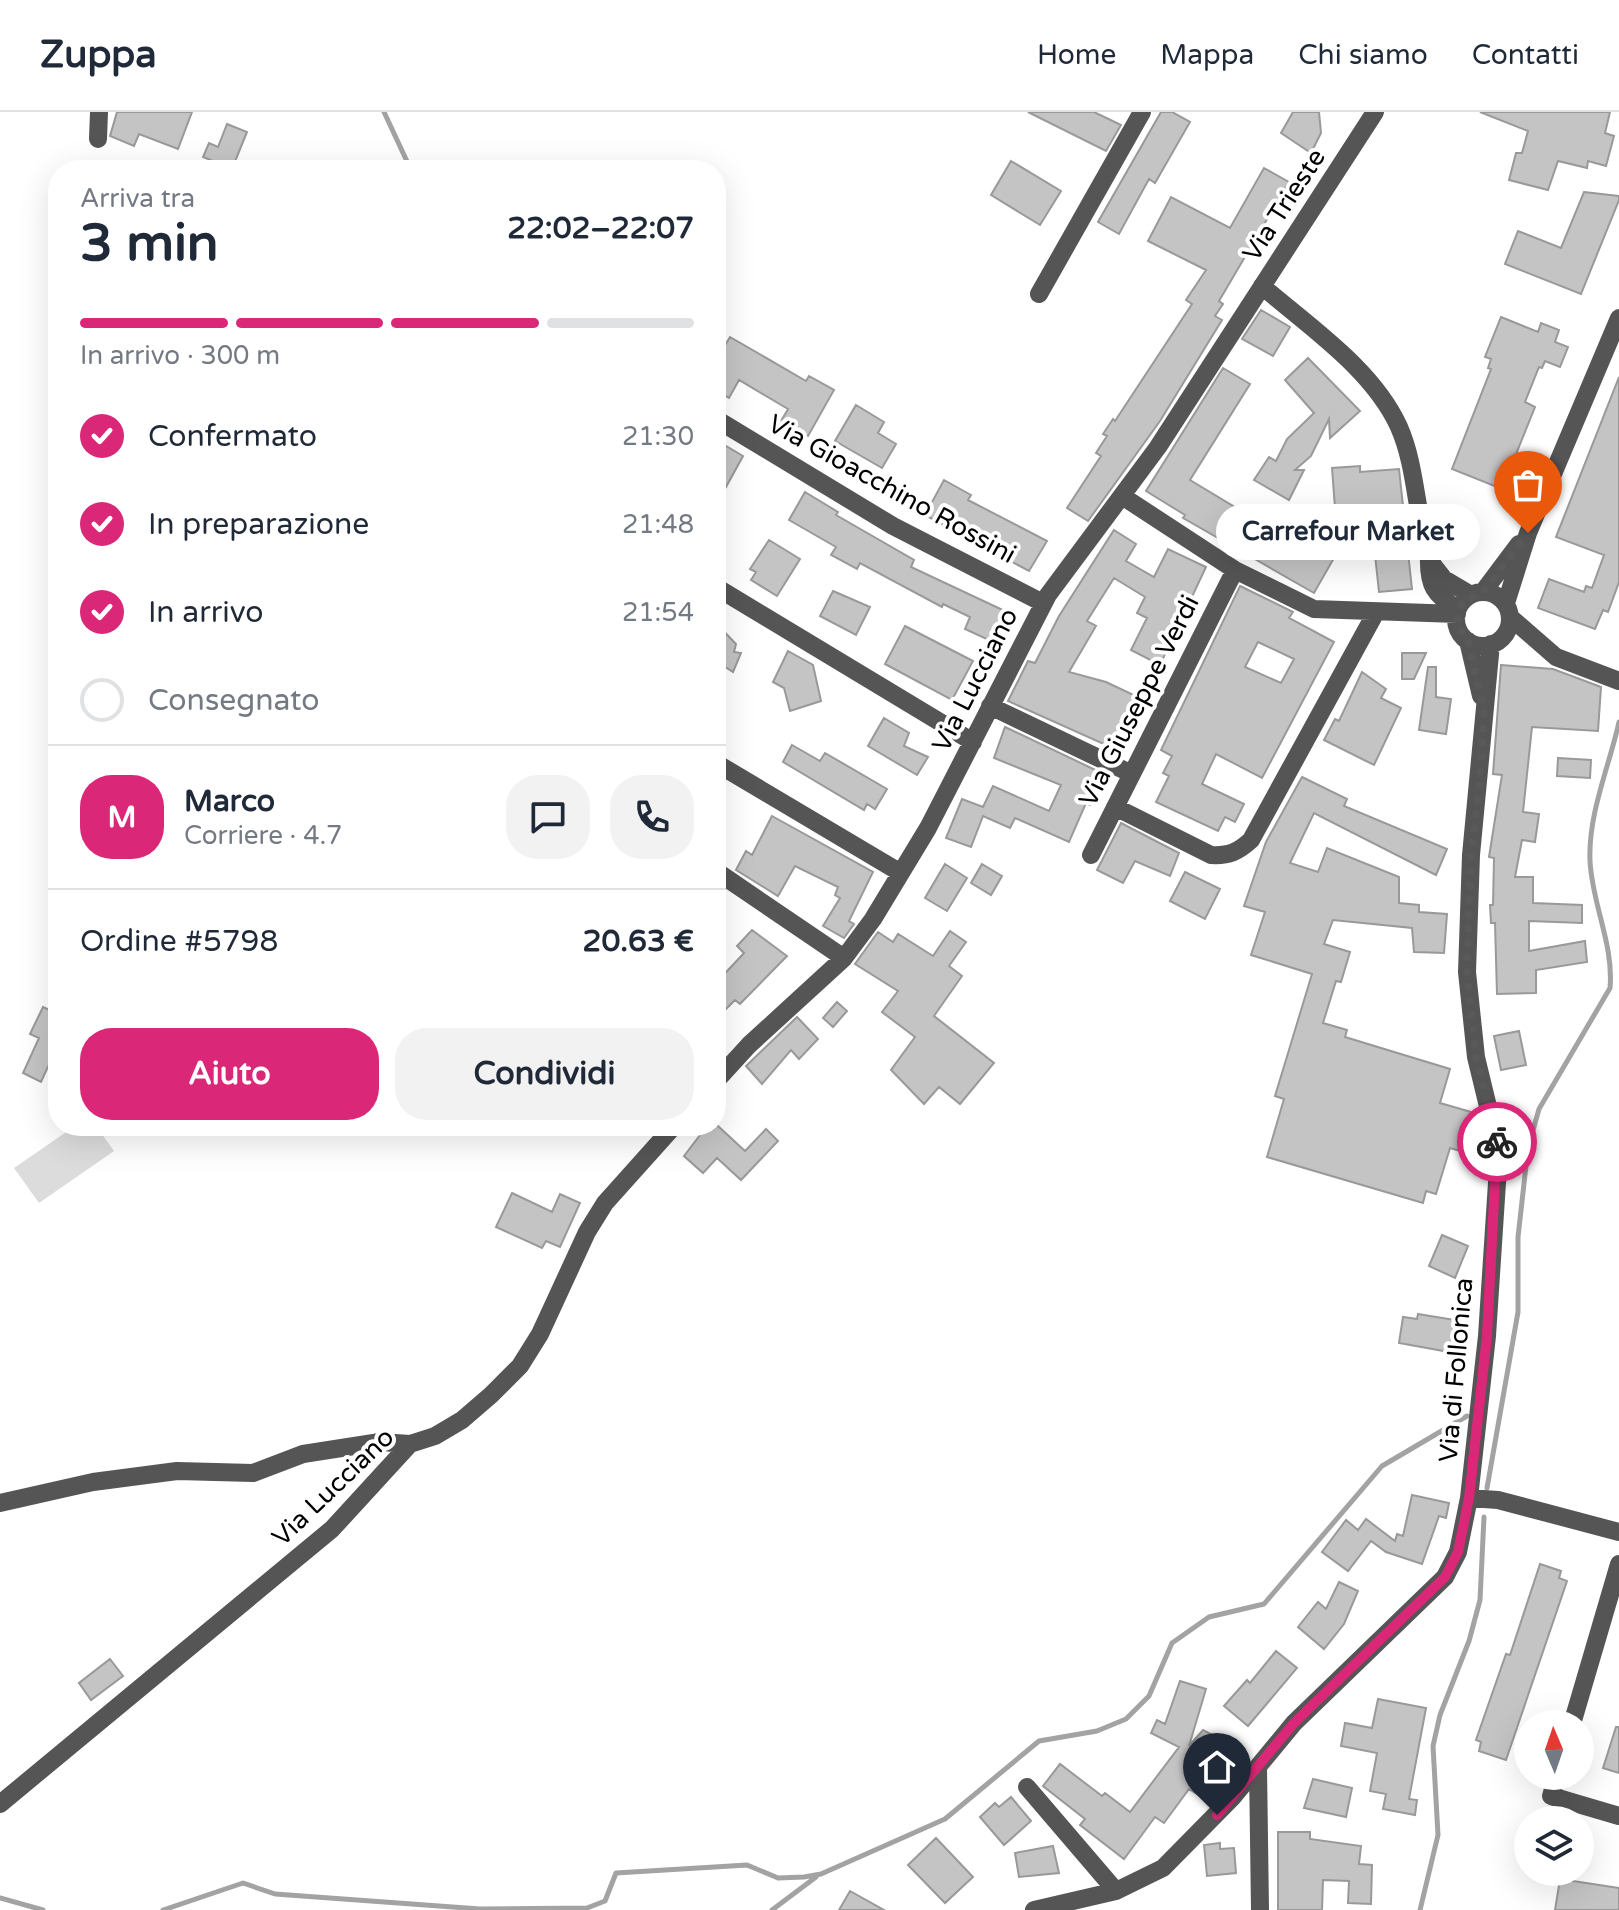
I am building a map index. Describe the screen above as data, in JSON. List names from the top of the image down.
{
  "streets": {
    "street": [
      "Via Trieste",
      "Via Gioacchino Rossini",
      "Via Lucciano",
      "Via Giuseppe Verdi",
      "Via di Follonica"
    ]
  },
  "crossings": [
    ["Via Trieste", "Via Lucciano"],
    ["Via Gioacchino Rossini", "Via Lucciano"]
  ],
  "places": ["Carrefour Market"],
  "north": "top",
  "page": {
    "header": "Zuppa",
    "nav": [
      "Home",
      "Mappa",
      "Chi siamo",
      "Contatti"
    ],
    "heading": ["3 min", "Arriva tra", "22:02–22:07"],
    "panel": [
      "Marco",
      "Corriere · 4.7",
      "Ordine #5798",
      "20.63 €"
    ],
    "bar": "In arrivo · 300 m",
    "list": [
      ["Confermato", "21:30"],
      ["In preparazione", "21:48"],
      ["In arrivo", "21:54"],
      "Consegnato"
    ],
    "bubble": "Carrefour Market",
    "round": "M",
    "buttons": ["Aiuto", "Condividi"]
  }
}
